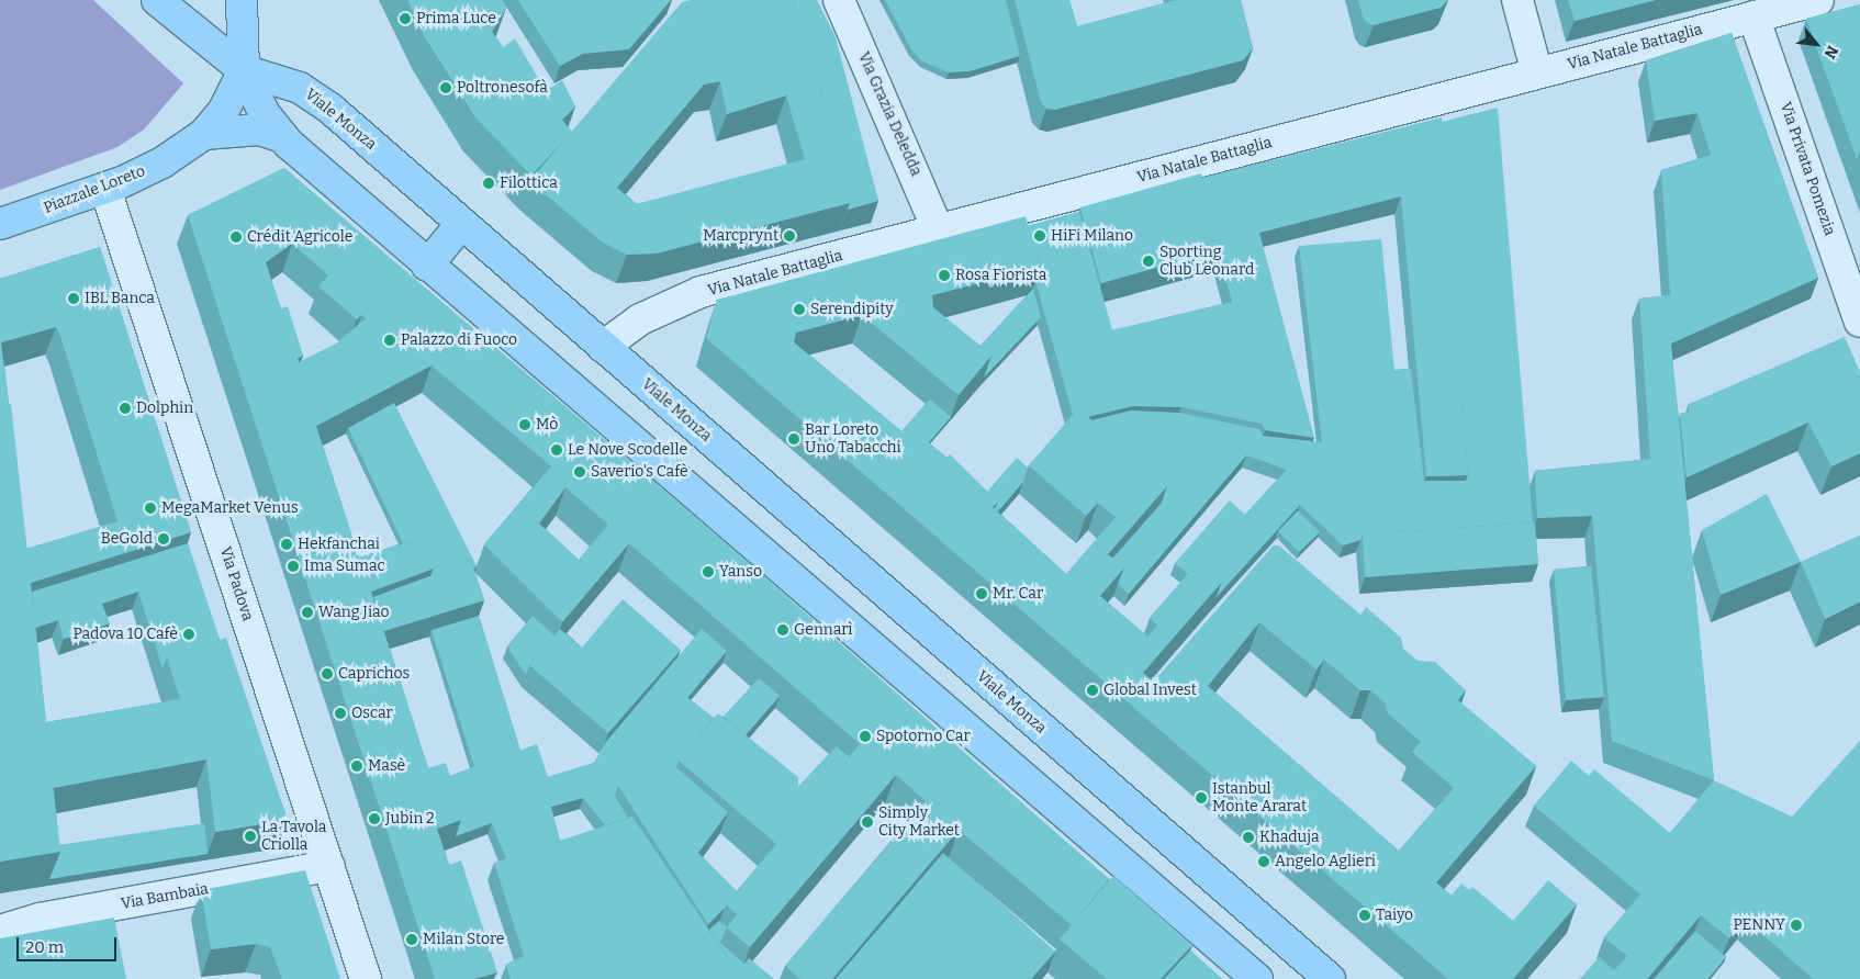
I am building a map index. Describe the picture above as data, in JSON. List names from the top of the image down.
{
  "streets": {
    "main road": ["Viale Monza", "Piazzale Loreto"],
    "street": [
      "Via Natale Battaglia",
      "Via Grazia Deledda",
      "Via Privata Pomezia",
      "Via Padova",
      "Via Bambaia"
    ]
  },
  "crossings": [
    ["Via Natale Battaglia", "Via Grazia Deledda"],
    ["Via Natale Battaglia", "Viale Monza"],
    ["Via Natale Battaglia", "Via Privata Pomezia"],
    ["Viale Monza", "Piazzale Loreto"],
    ["Piazzale Loreto", "Via Padova"],
    ["Via Padova", "Via Bambaia"]
  ],
  "places": [
    "Prima Luce",
    "Poltronesofà",
    "Filottica",
    "Marcprynt",
    "HiFi Milano",
    "Crédit Agricole",
    "Sporting Club Leonard",
    "Rosa Fiorista",
    "IBL Banca",
    "Serendipity",
    "Palazzo di Fuoco",
    "Dolphin",
    "Mò",
    "Bar Loreto Uno Tabacchi",
    "Le Nove Scodelle",
    "Saverio's Cafè",
    "MegaMarket Venus",
    "BeGold",
    "Hekfanchai",
    "Ima Sumac",
    "Yanso",
    "Mr. Car",
    "Wang Jiao",
    "Gennarì",
    "Padova 10 Cafè",
    "Caprichos",
    "Global Invest",
    "Oscar",
    "Spotorno Car",
    "Masè",
    "Istanbul Monte Ararat",
    "Jubin 2",
    "Simply City Market",
    "La Tavola Criolla",
    "Khaduja",
    "Angelo Aglieri",
    "Taiyo",
    "PENNY",
    "Milan Store"
  ],
  "scale_bar": "20 m",
  "north": "bottom right"
}
